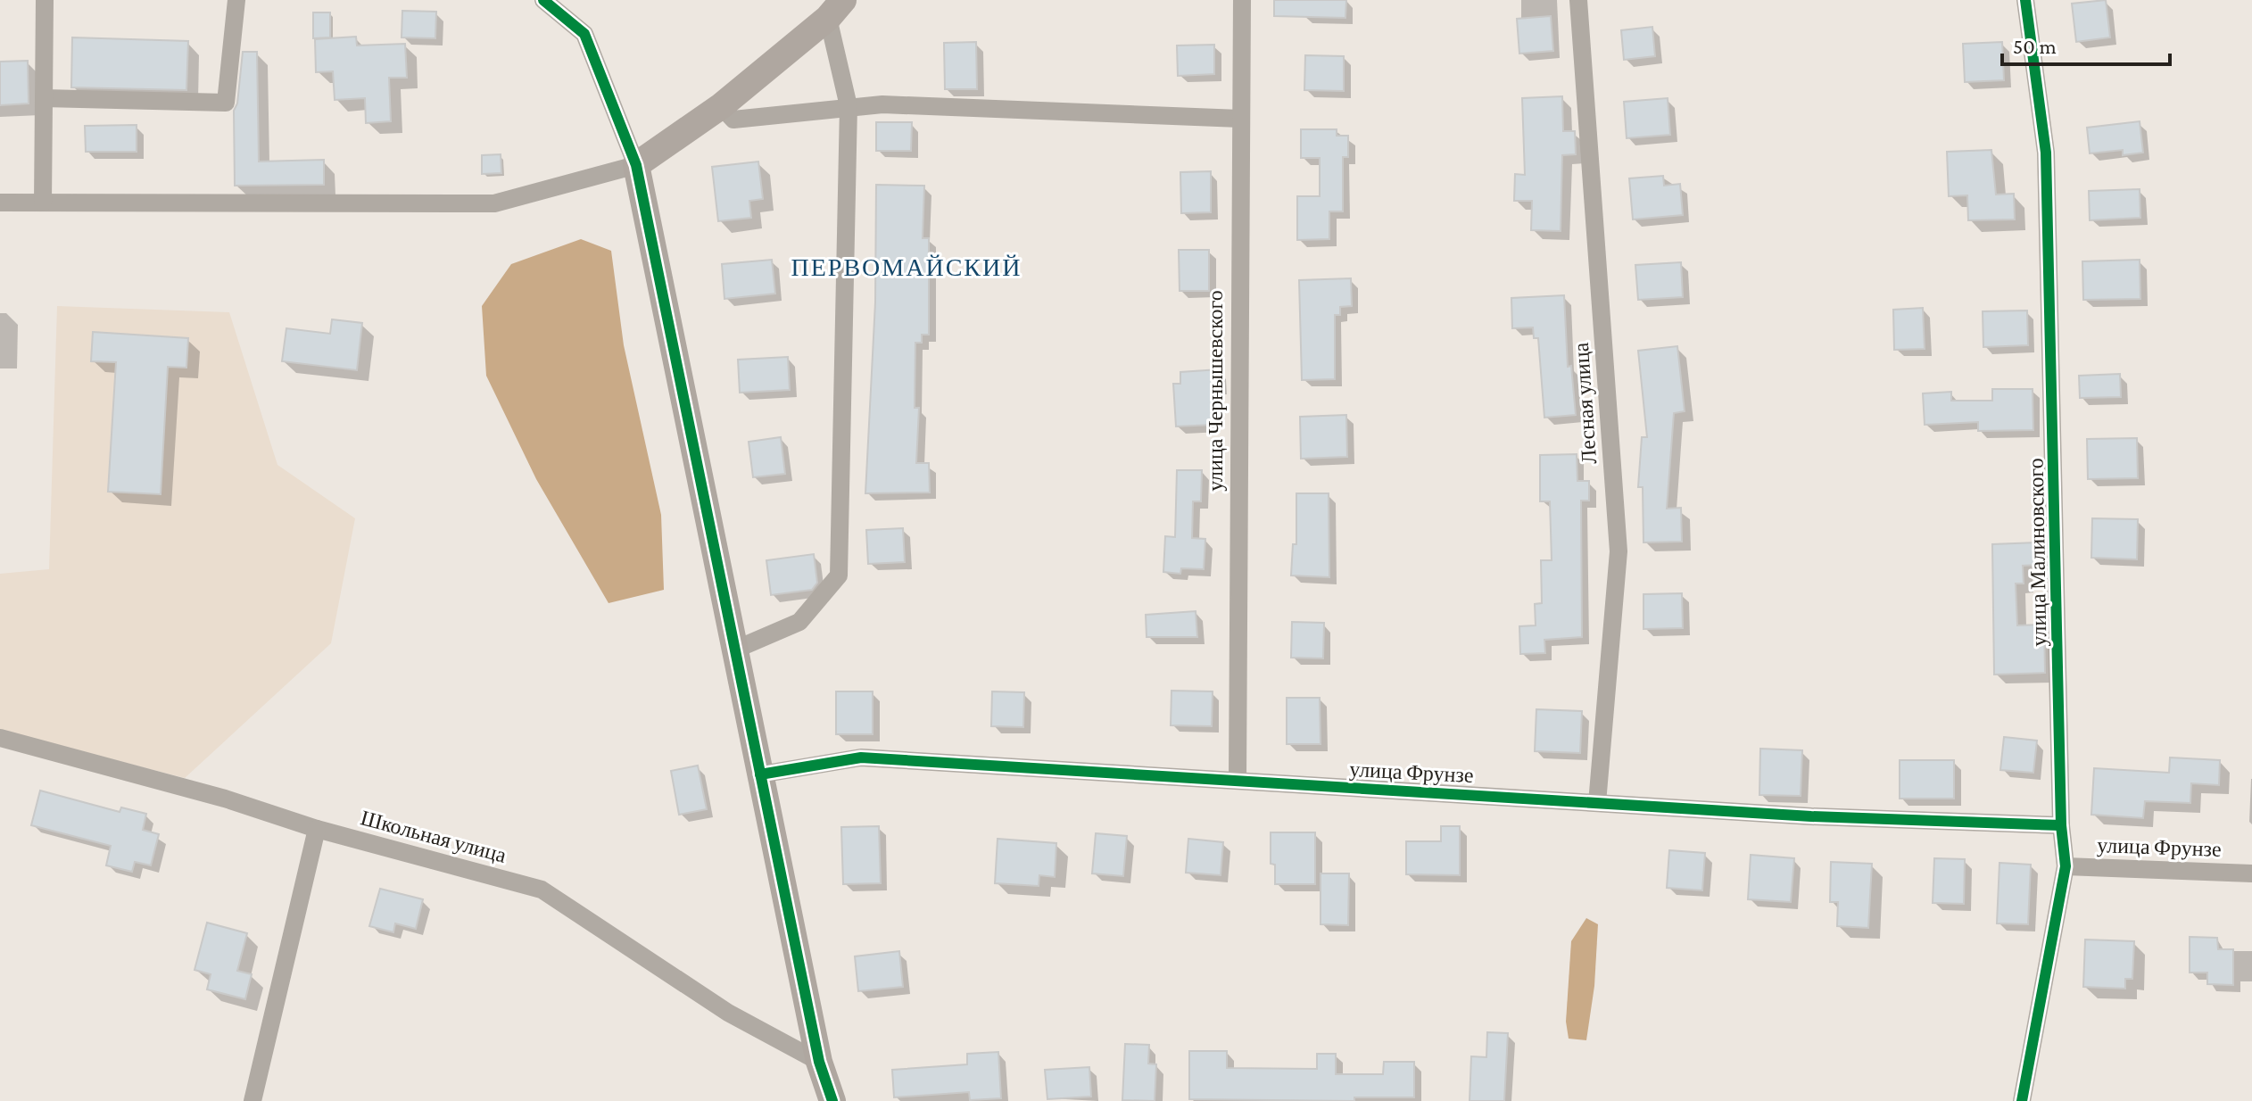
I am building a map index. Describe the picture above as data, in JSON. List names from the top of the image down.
{
  "streets": {
    "street": [
      "улица Чернышевского",
      "Лесная улица",
      "улица Малиновского",
      "улица Фрунзе",
      "Школьная улица"
    ]
  },
  "crossings": [
    ["улица Чернышевского", "улица Фрунзе"],
    ["Лесная улица", "улица Фрунзе"],
    ["улица Малиновского", "улица Фрунзе"]
  ],
  "districts": ["ПЕРВОМАЙСКИЙ"],
  "scale_bar": "50 m"
}
